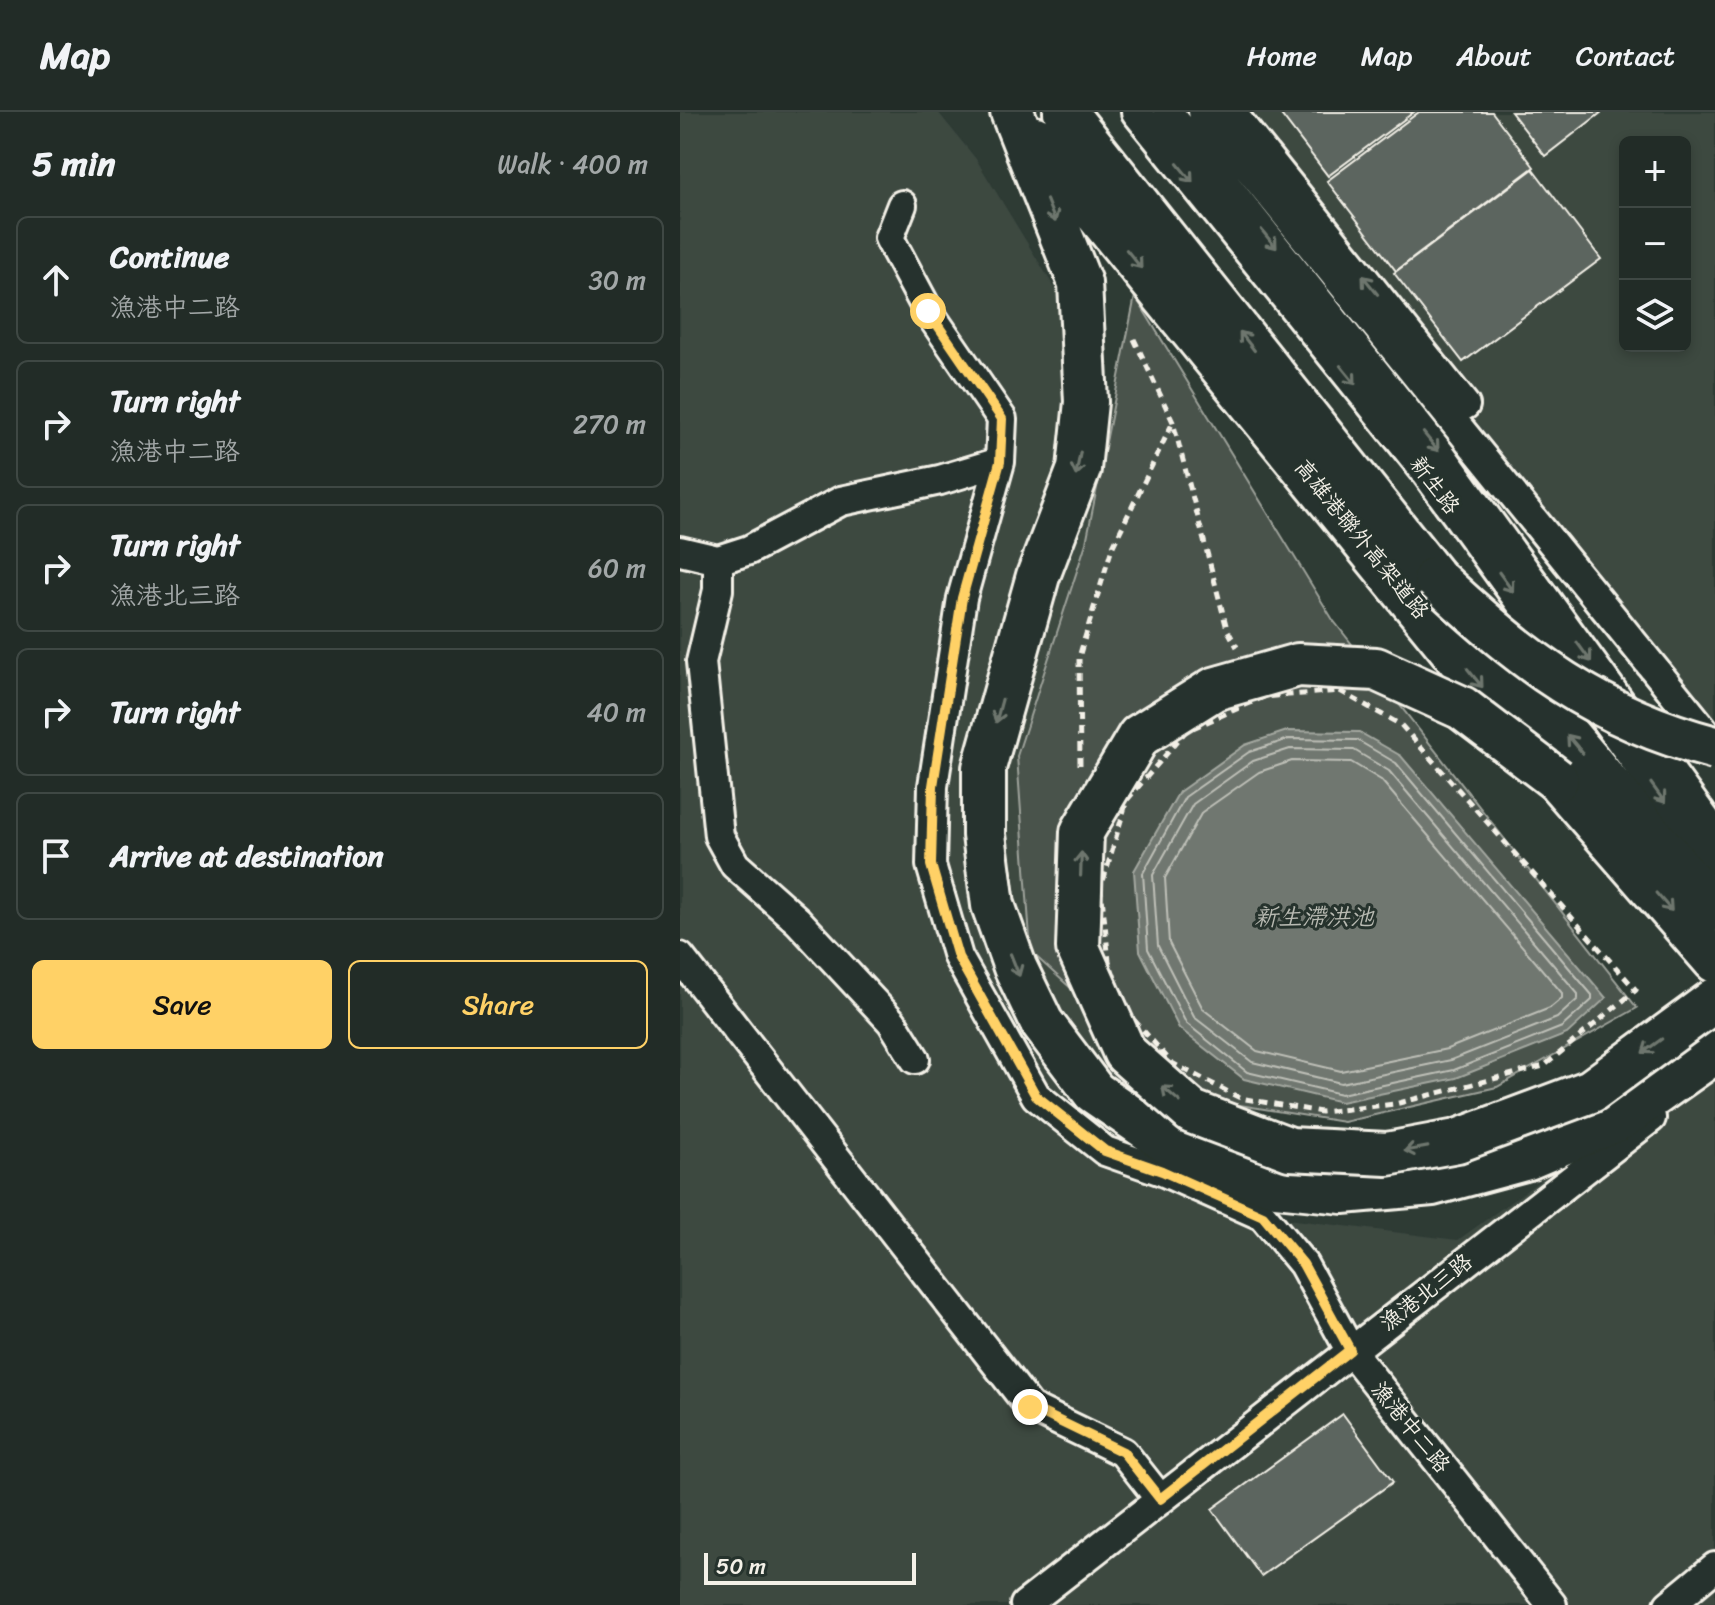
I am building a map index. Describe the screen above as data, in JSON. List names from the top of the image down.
{
  "streets": {
    "highway": ["高雄港聯外高架道路"],
    "street": ["新生路", "漁港北三路", "漁港中二路"]
  },
  "crossings": [
    ["漁港北三路", "漁港中二路"]
  ],
  "water": ["新生滯洪池"],
  "scale_bar": "50 m",
  "page": {
    "header": "Map",
    "nav": [
      "Home",
      "Map",
      "About",
      "Contact"
    ],
    "heading": ["5 min", "Walk · 400 m"],
    "map_buttons": ["+", "−"],
    "list": [
      ["Continue", "漁港中二路", "30 m"],
      ["Turn right", "漁港中二路", "270 m"],
      ["Turn right", "漁港北三路", "60 m"],
      ["Turn right", "40 m"],
      "Arrive at destination"
    ],
    "buttons": ["Save", "Share"],
    "scale": "50 m"
  }
}
